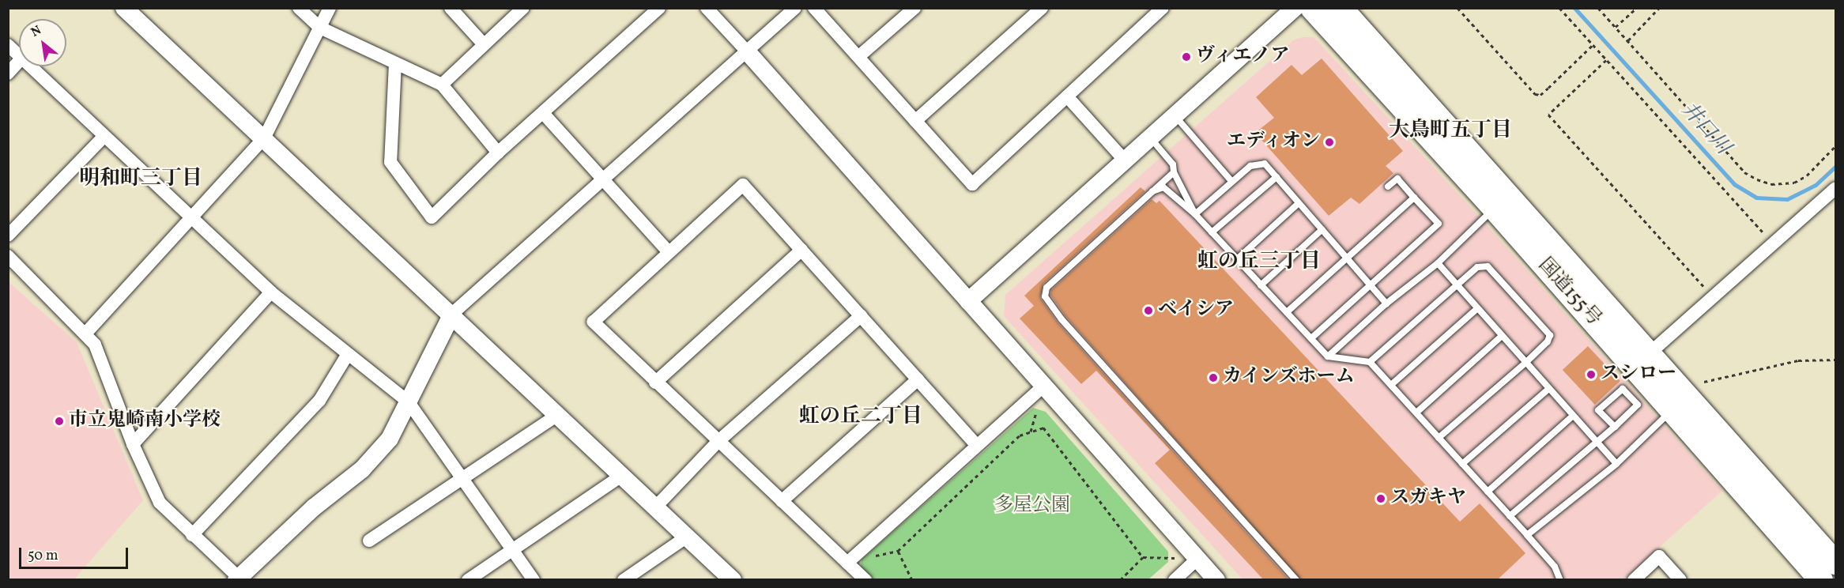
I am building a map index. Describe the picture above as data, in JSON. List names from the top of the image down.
{
  "streets": {
    "highway": ["国道155号"]
  },
  "districts": [
    "大鳥町五丁目",
    "明和町三丁目",
    "虹の丘三丁目",
    "虹の丘二丁目"
  ],
  "water": ["井口川"],
  "parks": ["多屋公園"],
  "places": [
    "ヴィエノア",
    "エディオン",
    "ベイシア",
    "スシロー",
    "カインズホーム",
    "市立鬼崎南小学校",
    "スガキヤ"
  ],
  "scale_bar": "50 m",
  "north": "top left"
}
